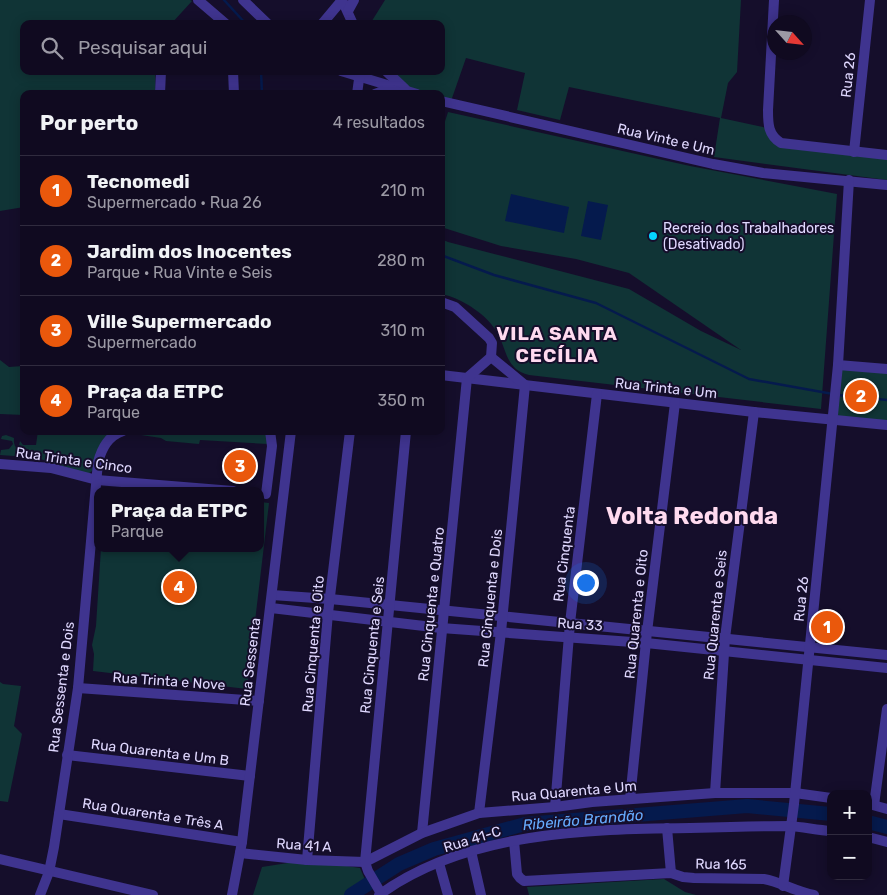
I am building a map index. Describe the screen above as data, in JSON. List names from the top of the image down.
{
  "streets": {
    "street": [
      "Rua 26",
      "Rua Vinte e Um",
      "Rua Trinta e Um",
      "Rua Trinta e Cinco",
      "Rua Cinquenta",
      "Rua Cinquenta e Dois",
      "Rua Cinquenta e Quatro",
      "Rua Quarenta e Oito",
      "Rua Quarenta e Seis",
      "Rua 33",
      "Rua Cinquenta e Oito",
      "Rua Cinquenta e Seis",
      "Rua Sessenta",
      "Rua Trinta e Nove",
      "Rua Sessenta e Dois",
      "Rua Quarenta e Um B",
      "Rua Quarenta e Um",
      "Rua Quarenta e Três A",
      "Rua 41-C",
      "Rua 41 A",
      "Rua 165"
    ]
  },
  "crossings": [
    ["Rua 26", "Rua Trinta e Um"],
    ["Rua 26", "Rua 33"],
    ["Rua 26", "Rua Quarenta e Um"],
    ["Rua 26", "Rua 41-C"],
    ["Rua 26", "Rua 165"],
    ["Rua Trinta e Um", "Rua Cinquenta"],
    ["Rua Trinta e Um", "Rua Cinquenta e Dois"],
    ["Rua Trinta e Um", "Rua Cinquenta e Quatro"],
    ["Rua Trinta e Um", "Rua Quarenta e Oito"],
    ["Rua Trinta e Um", "Rua Quarenta e Seis"],
    ["Rua Trinta e Cinco", "Rua Sessenta e Dois"],
    ["Rua Cinquenta", "Rua 33"],
    ["Rua Cinquenta", "Rua Quarenta e Um"],
    ["Rua Cinquenta e Dois", "Rua 33"],
    ["Rua Cinquenta e Dois", "Rua Quarenta e Um"],
    ["Rua Cinquenta e Quatro", "Rua 33"],
    ["Rua Cinquenta e Quatro", "Rua Quarenta e Um"],
    ["Rua Quarenta e Oito", "Rua 33"],
    ["Rua Quarenta e Oito", "Rua Quarenta e Um"],
    ["Rua Quarenta e Seis", "Rua 33"],
    ["Rua Quarenta e Seis", "Rua Quarenta e Um"],
    ["Rua 33", "Rua Cinquenta e Oito"],
    ["Rua 33", "Rua Cinquenta e Seis"],
    ["Rua 33", "Rua Sessenta"],
    ["Rua Cinquenta e Oito", "Rua 41 A"],
    ["Rua Cinquenta e Seis", "Rua Quarenta e Um"],
    ["Rua Cinquenta e Seis", "Rua 41 A"],
    ["Rua Sessenta", "Rua Trinta e Nove"],
    ["Rua Sessenta", "Rua Quarenta e Um B"],
    ["Rua Sessenta", "Rua Quarenta e Três A"],
    ["Rua Sessenta", "Rua 41 A"],
    ["Rua Trinta e Nove", "Rua Sessenta e Dois"],
    ["Rua Sessenta e Dois", "Rua Quarenta e Um B"],
    ["Rua Sessenta e Dois", "Rua Quarenta e Três A"],
    ["Rua Quarenta e Um", "Rua 41 A"],
    ["Rua 41-C", "Rua 165"]
  ],
  "districts": ["VILA SANTA CECÍLIA", "Volta Redonda"],
  "water": ["Ribeirão Brandão"],
  "places": ["Recreio dos Trabalhadores (Desativado)"],
  "north": "bottom right",
  "page": {
    "search": "Pesquisar aqui",
    "heading": ["Por perto", "4 resultados"],
    "list": [
      {
        "mark": "1",
        "name": "Tecnomedi",
        "note": "Supermercado · Rua 26",
        "value": "210 m"
      },
      {
        "mark": "2",
        "name": "Jardim dos Inocentes",
        "note": "Parque · Rua Vinte e Seis",
        "value": "280 m"
      },
      {
        "mark": "3",
        "name": "Ville Supermercado",
        "note": "Supermercado",
        "value": "310 m"
      },
      {
        "mark": "4",
        "name": "Praça da ETPC",
        "note": "Parque",
        "value": "350 m"
      }
    ],
    "pins": [
      "2",
      "3",
      "4",
      "1"
    ],
    "popup": ["Praça da ETPC", "Parque"],
    "map_buttons": ["+", "−"]
  }
}
